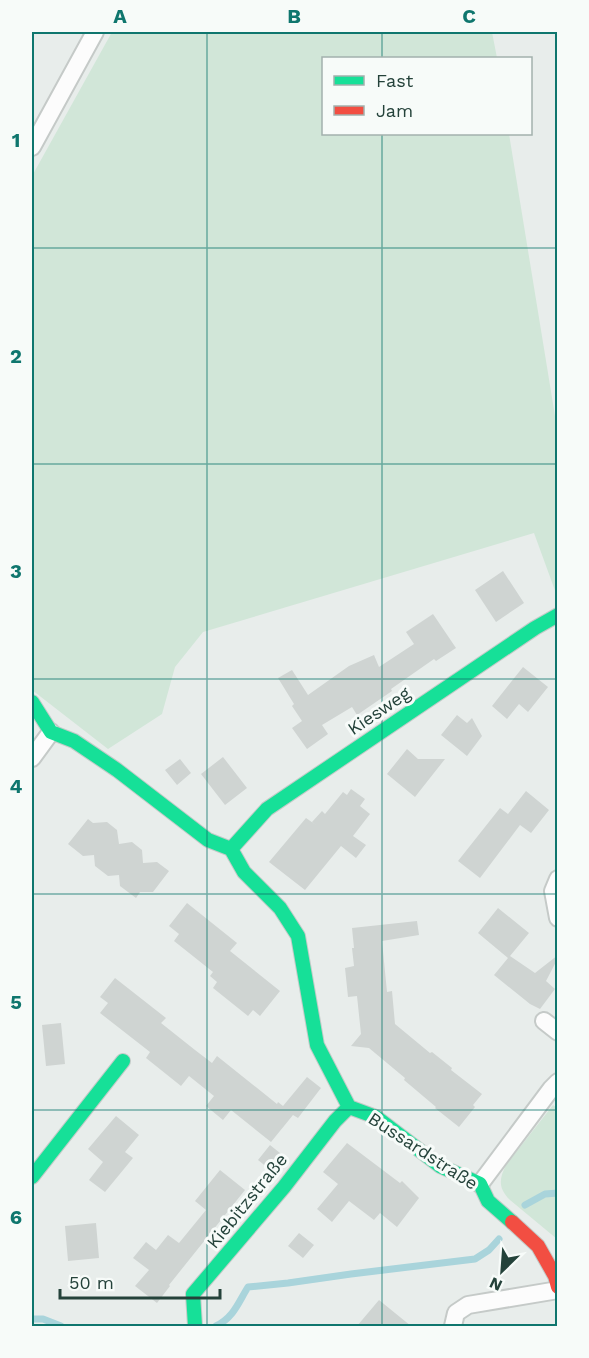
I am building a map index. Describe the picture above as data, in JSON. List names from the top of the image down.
{
  "streets": {
    "street": ["Kiesweg", "Bussardstraße", "Kiebitzstraße"]
  },
  "crossings": [
    ["Kiesweg", "Bussardstraße"],
    ["Bussardstraße", "Kiebitzstraße"]
  ],
  "legend": ["Fast", "Jam"],
  "scale_bar": "50 m",
  "north": "bottom left",
  "grid": {
    "columns": ["A", "B", "C"],
    "rows": [
      "1",
      "2",
      "3",
      "4",
      "5",
      "6"
    ]
  }
}
